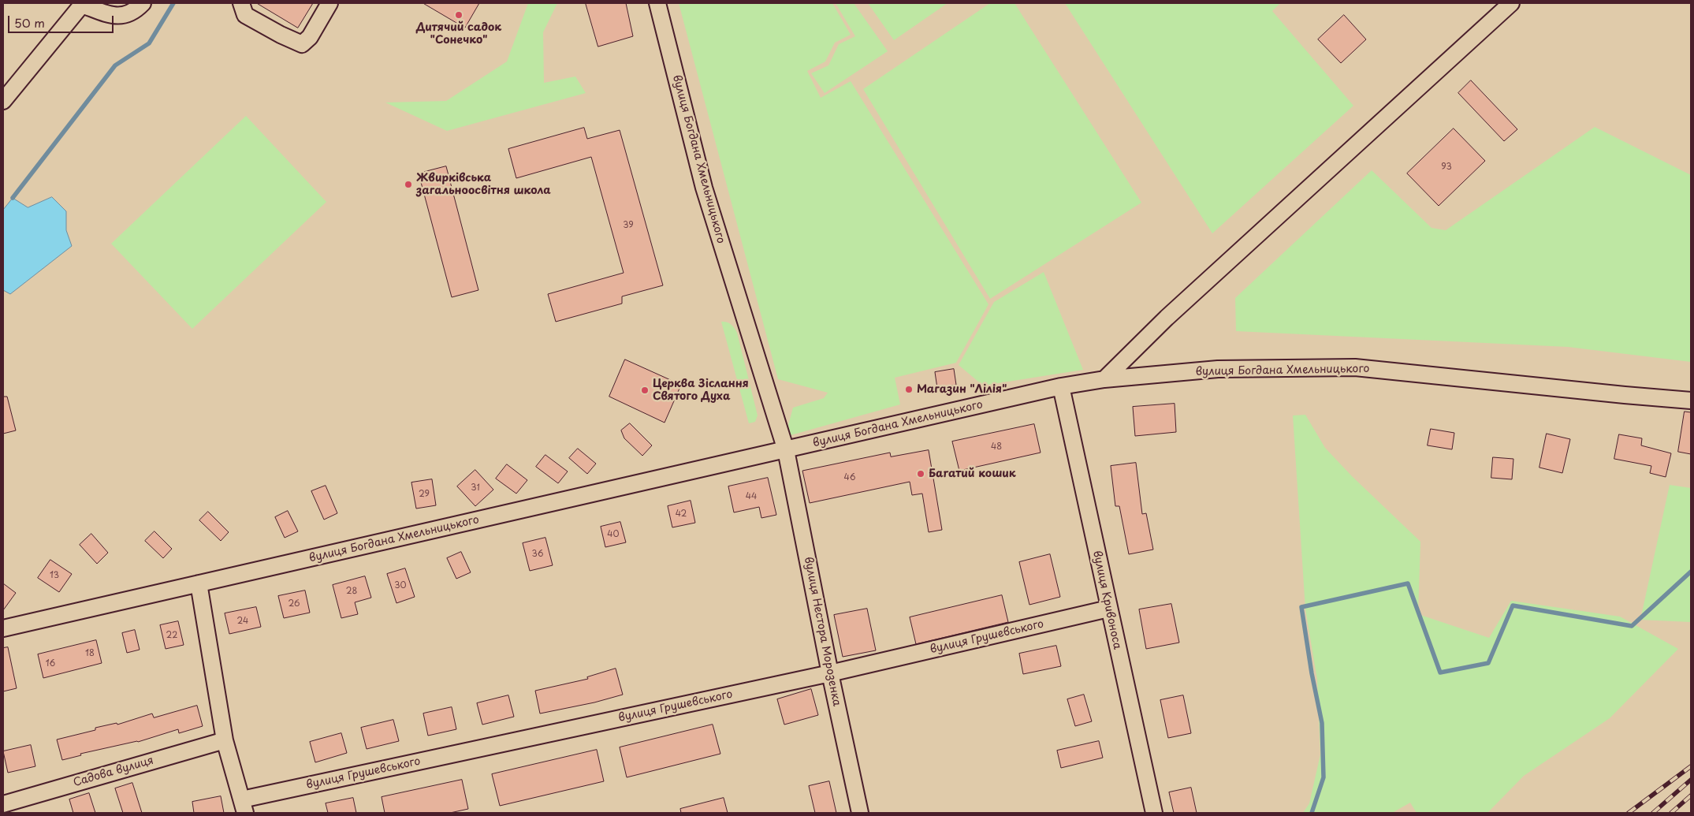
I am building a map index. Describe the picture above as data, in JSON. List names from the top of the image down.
{
  "streets": {
    "street": [
      "вулиця Богдана Хмельницького",
      "вулиця Кривоноса",
      "вулиця Нестора Морозенка",
      "вулиця Грушевського",
      "Садова вулиця"
    ]
  },
  "crossings": [
    ["вулиця Богдана Хмельницького", "вулиця Кривоноса"],
    ["вулиця Богдана Хмельницького", "вулиця Нестора Морозенка"],
    ["вулиця Кривоноса", "вулиця Грушевського"],
    ["вулиця Нестора Морозенка", "вулиця Грушевського"]
  ],
  "places": [
    "Дитячий садок \"Сонечко\"",
    "Жвирківська загальноосвітня школа",
    "Магазин \"Лілія\"",
    "Церква Зіслання Святого Духа",
    "Багатий кошик"
  ],
  "house_numbers": [
    "93",
    "39",
    "48",
    "46",
    "31",
    "29",
    "44",
    "42",
    "40",
    "36",
    "13",
    "30",
    "28",
    "26",
    "24",
    "22",
    "18",
    "16"
  ],
  "scale_bar": "50 m"
}
